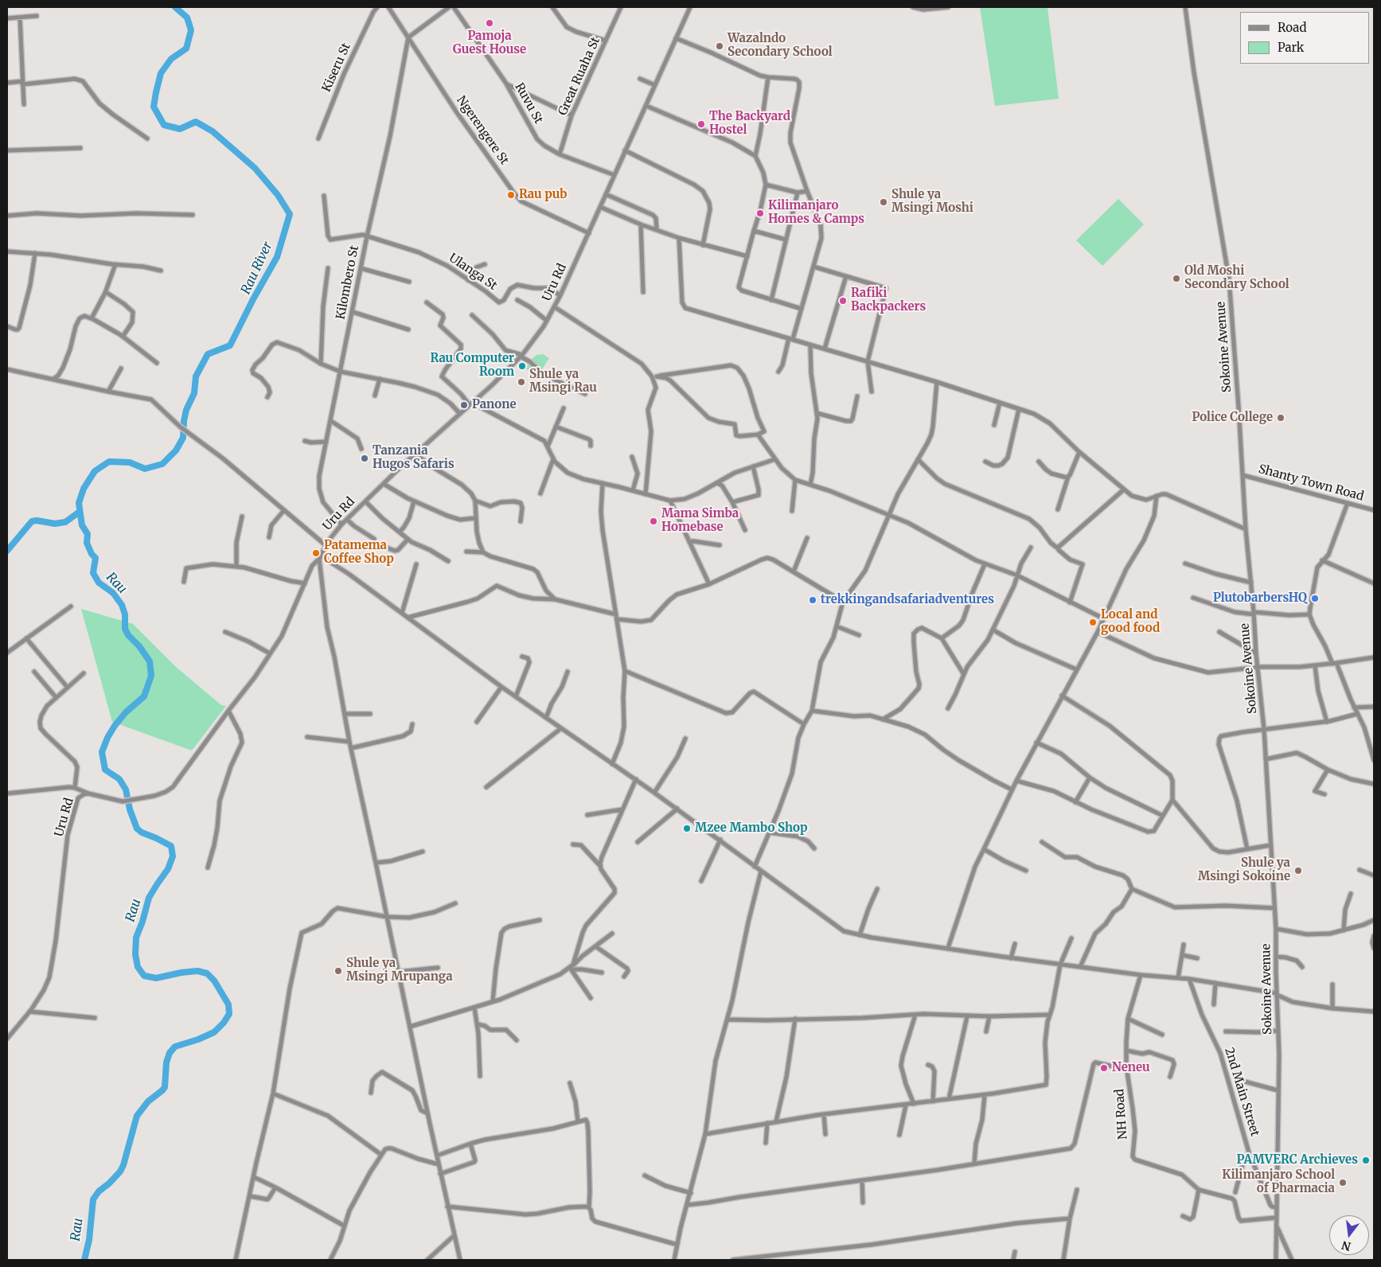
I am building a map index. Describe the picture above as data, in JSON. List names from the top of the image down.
{
  "streets": {
    "street": [
      "Kiseru St",
      "Great Ruaha St",
      "Ruvu St",
      "Ngerengere St",
      "Ulanga St",
      "Kilombero St",
      "Uru Rd",
      "Sokoine Avenue",
      "Shanty Town Road",
      "2nd Main Street",
      "NH Road"
    ]
  },
  "crossings": [
    ["Great Ruaha St", "Ruvu St"],
    ["Ruvu St", "Uru Rd"],
    ["Ngerengere St", "Kilombero St"],
    ["Ngerengere St", "Uru Rd"],
    ["Ulanga St", "Kilombero St"],
    ["Ulanga St", "Uru Rd"],
    ["Kilombero St", "Uru Rd"],
    ["Sokoine Avenue", "Shanty Town Road"],
    ["Sokoine Avenue", "2nd Main Street"],
    ["Sokoine Avenue", "NH Road"]
  ],
  "water": ["Rau River", "Rau"],
  "places": [
    "Pamoja Guest House",
    "Wazalndo Secondary School",
    "The Backyard Hostel",
    "Rau pub",
    "Shule ya Msingi Moshi",
    "Kilimanjaro Homes & Camps",
    "Old Moshi Secondary School",
    "Rafiki Backpackers",
    "Rau Computer Room",
    "Shule ya Msingi Rau",
    "Panone",
    "Police College",
    "Tanzania Hugos Safaris",
    "Mama Simba Homebase",
    "Patamema Coffee Shop",
    "PlutobarbersHQ",
    "trekkingandsafariadventures",
    "Local and good food",
    "Mzee Mambo Shop",
    "Shule ya Msingi Sokoine",
    "Shule ya Msingi Mrupanga",
    "Neneu",
    "PAMVERC Archieves",
    "Kilimanjaro School of Pharmacia"
  ],
  "legend": ["Road", "Park"],
  "north": "bottom"
}
